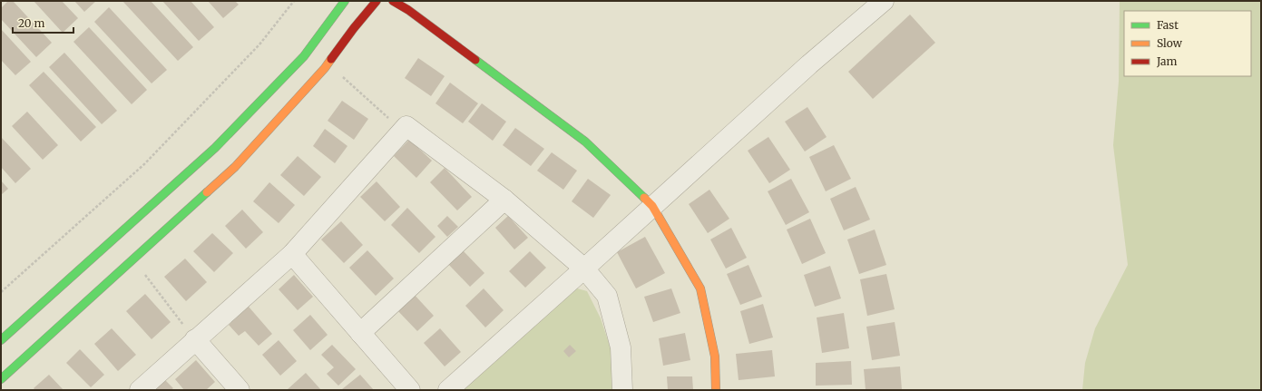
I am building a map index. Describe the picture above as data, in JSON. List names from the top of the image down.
{
  "legend": ["Fast", "Slow", "Jam"],
  "scale_bar": "20 m"
}
